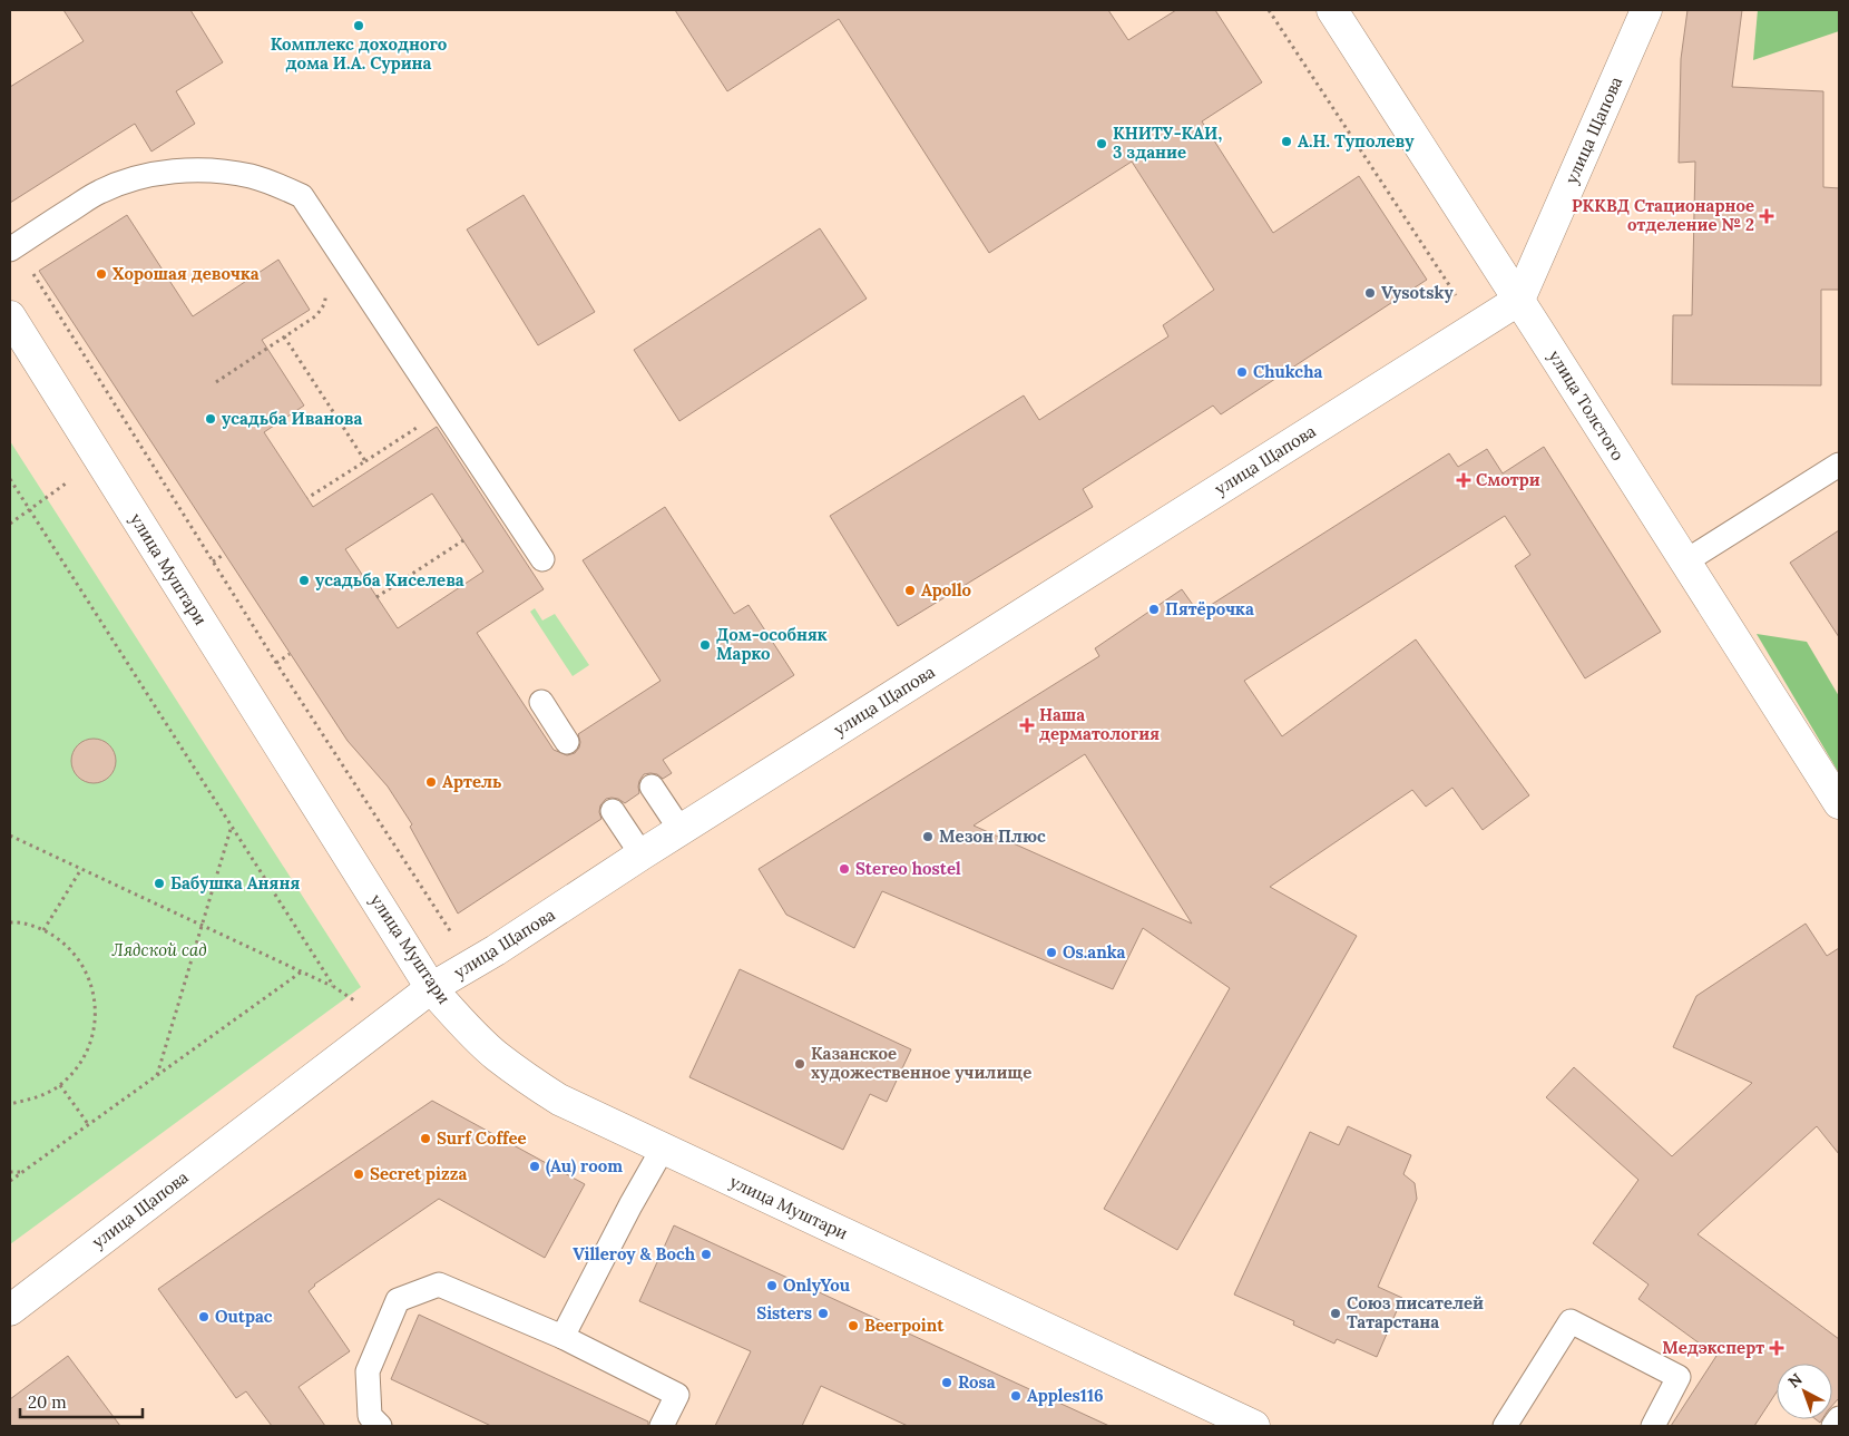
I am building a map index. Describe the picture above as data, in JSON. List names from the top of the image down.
{
  "streets": {
    "street": ["улица Щапова", "улица Толстого", "улица Муштари"]
  },
  "crossings": [
    ["улица Щапова", "улица Толстого"],
    ["улица Щапова", "улица Муштари"]
  ],
  "parks": ["Лядской сад"],
  "places": {
    "other": [
      "Комплекс доходного дома И.А. Сурина",
      "А.Н. Туполеву",
      "КНИТУ-КАИ, 3 здание",
      "Хорошая девочка",
      "Vysotsky",
      "Chukcha",
      "усадьба Иванова",
      "усадьба Киселева",
      "Apollo",
      "Пятёрочка",
      "Дом-особняк Марко",
      "Артель",
      "Мезон Плюс",
      "Stereo hostel",
      "Бабушка Аняня",
      "Os.anka",
      "Казанское художественное училище",
      "Surf Coffee",
      "(Au) room",
      "Secret pizza",
      "Villeroy & Boch",
      "OnlyYou",
      "Sisters",
      "Союз писателей Татарстана",
      "Outpac",
      "Beerpoint",
      "Rosa",
      "Apples116"
    ],
    "health": [
      "РККВД Стационарное отделение № 2",
      "Смотри",
      "Наша дерматология",
      "Медэксперт"
    ]
  },
  "scale_bar": "20 m",
  "north": "top left"
}
